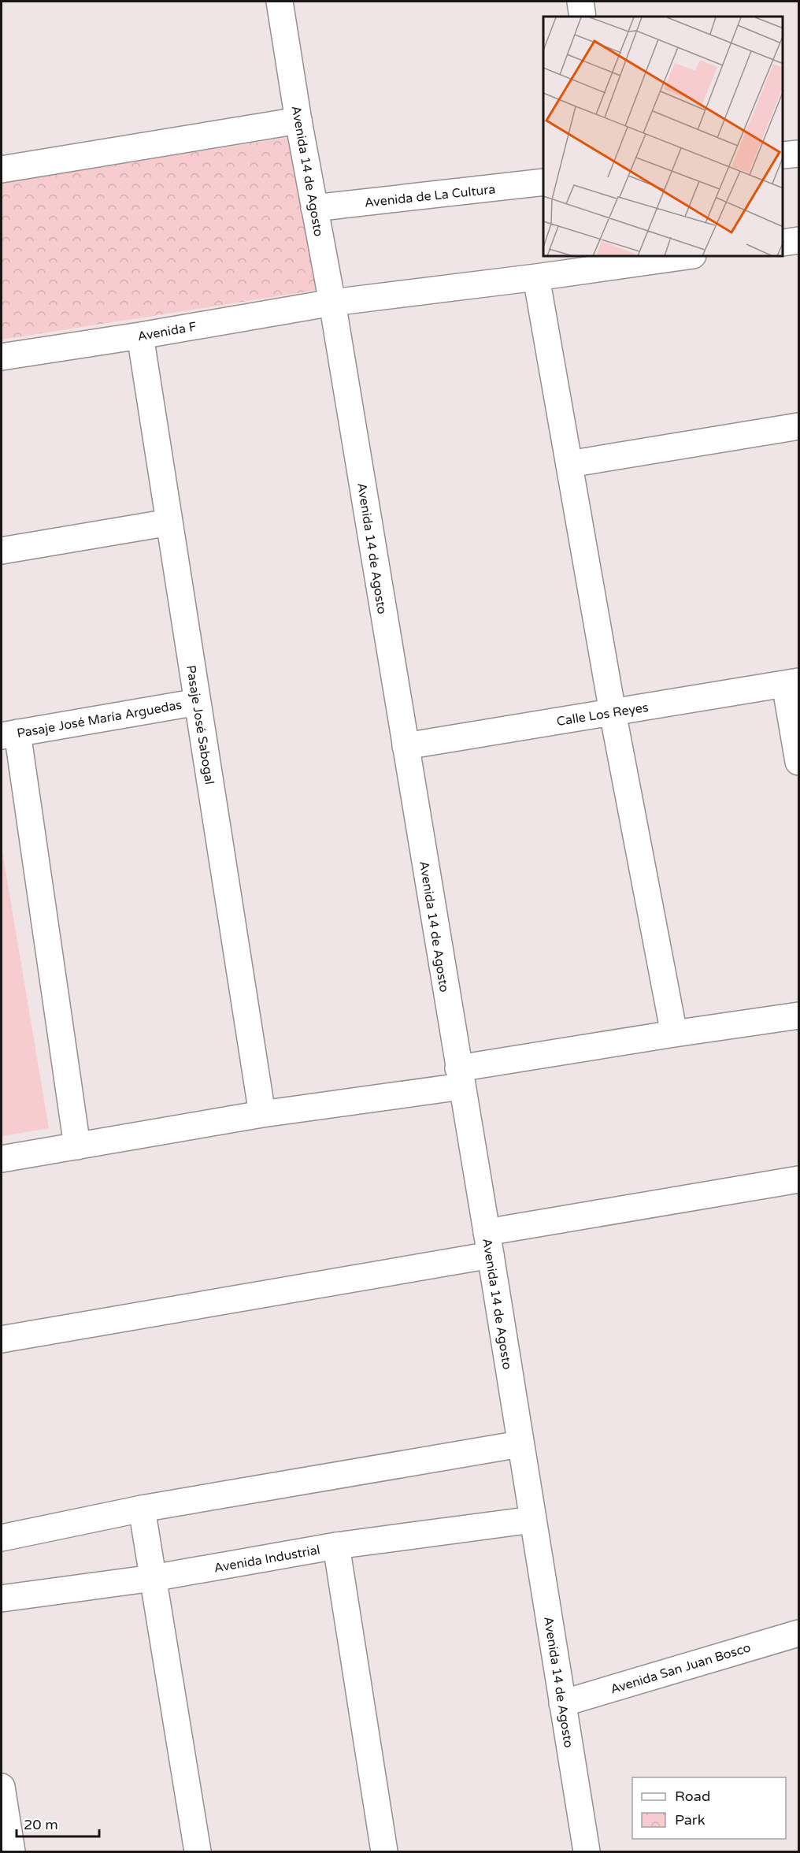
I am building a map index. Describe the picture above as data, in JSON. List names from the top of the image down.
{
  "streets": {
    "street": [
      "Avenida 14 de Agosto",
      "Avenida de La Cultura",
      "Avenida F",
      "Calle Los Reyes",
      "Pasaje José María Arguedas",
      "Pasaje José Sabogal",
      "Avenida Industrial",
      "Avenida San Juan Bosco"
    ]
  },
  "crossings": [
    ["Avenida 14 de Agosto", "Avenida de La Cultura"],
    ["Avenida 14 de Agosto", "Avenida F"],
    ["Avenida 14 de Agosto", "Calle Los Reyes"],
    ["Avenida 14 de Agosto", "Avenida Industrial"],
    ["Avenida 14 de Agosto", "Avenida San Juan Bosco"],
    ["Avenida F", "Pasaje José Sabogal"],
    ["Pasaje José María Arguedas", "Pasaje José Sabogal"]
  ],
  "legend": ["Road", "Park"],
  "scale_bar": "20 m"
}
